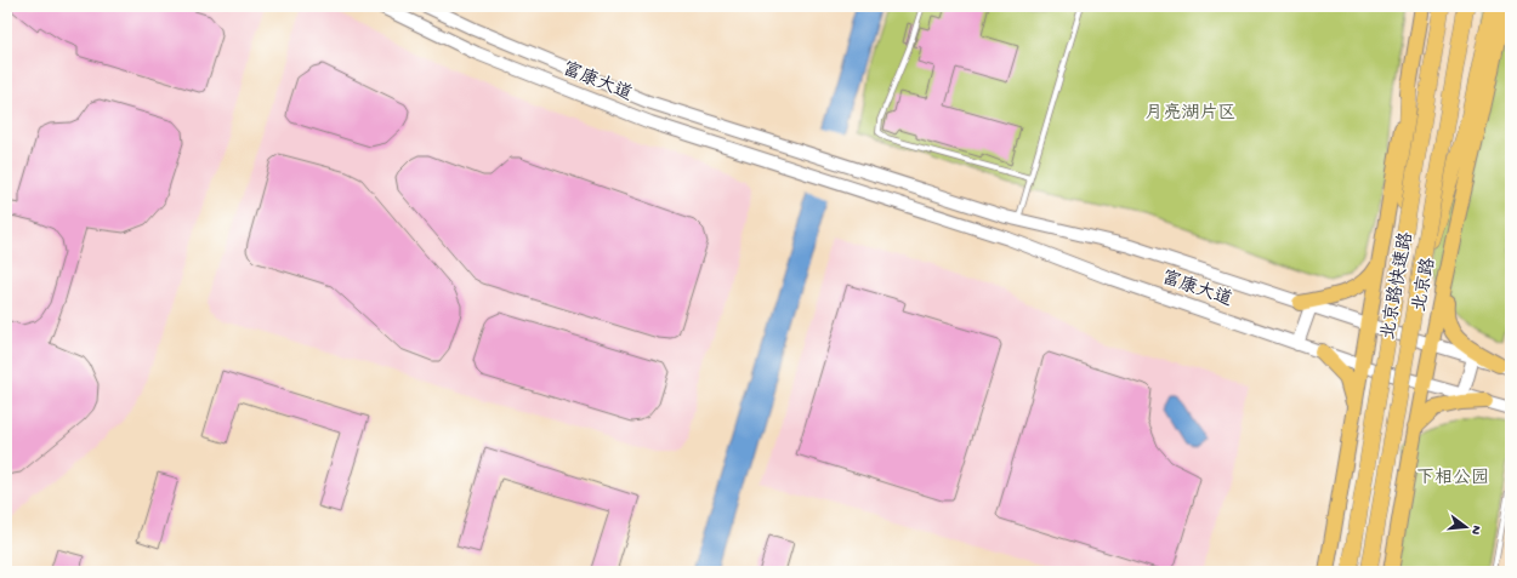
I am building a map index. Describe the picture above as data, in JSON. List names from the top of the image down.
{
  "streets": {
    "highway": ["北京路快速路"],
    "main road": ["北京路"],
    "street": ["富康大道"]
  },
  "crossings": [
    ["富康大道", "北京路"]
  ],
  "parks": ["月亮湖片区", "下相公园"],
  "north": "right"
}
